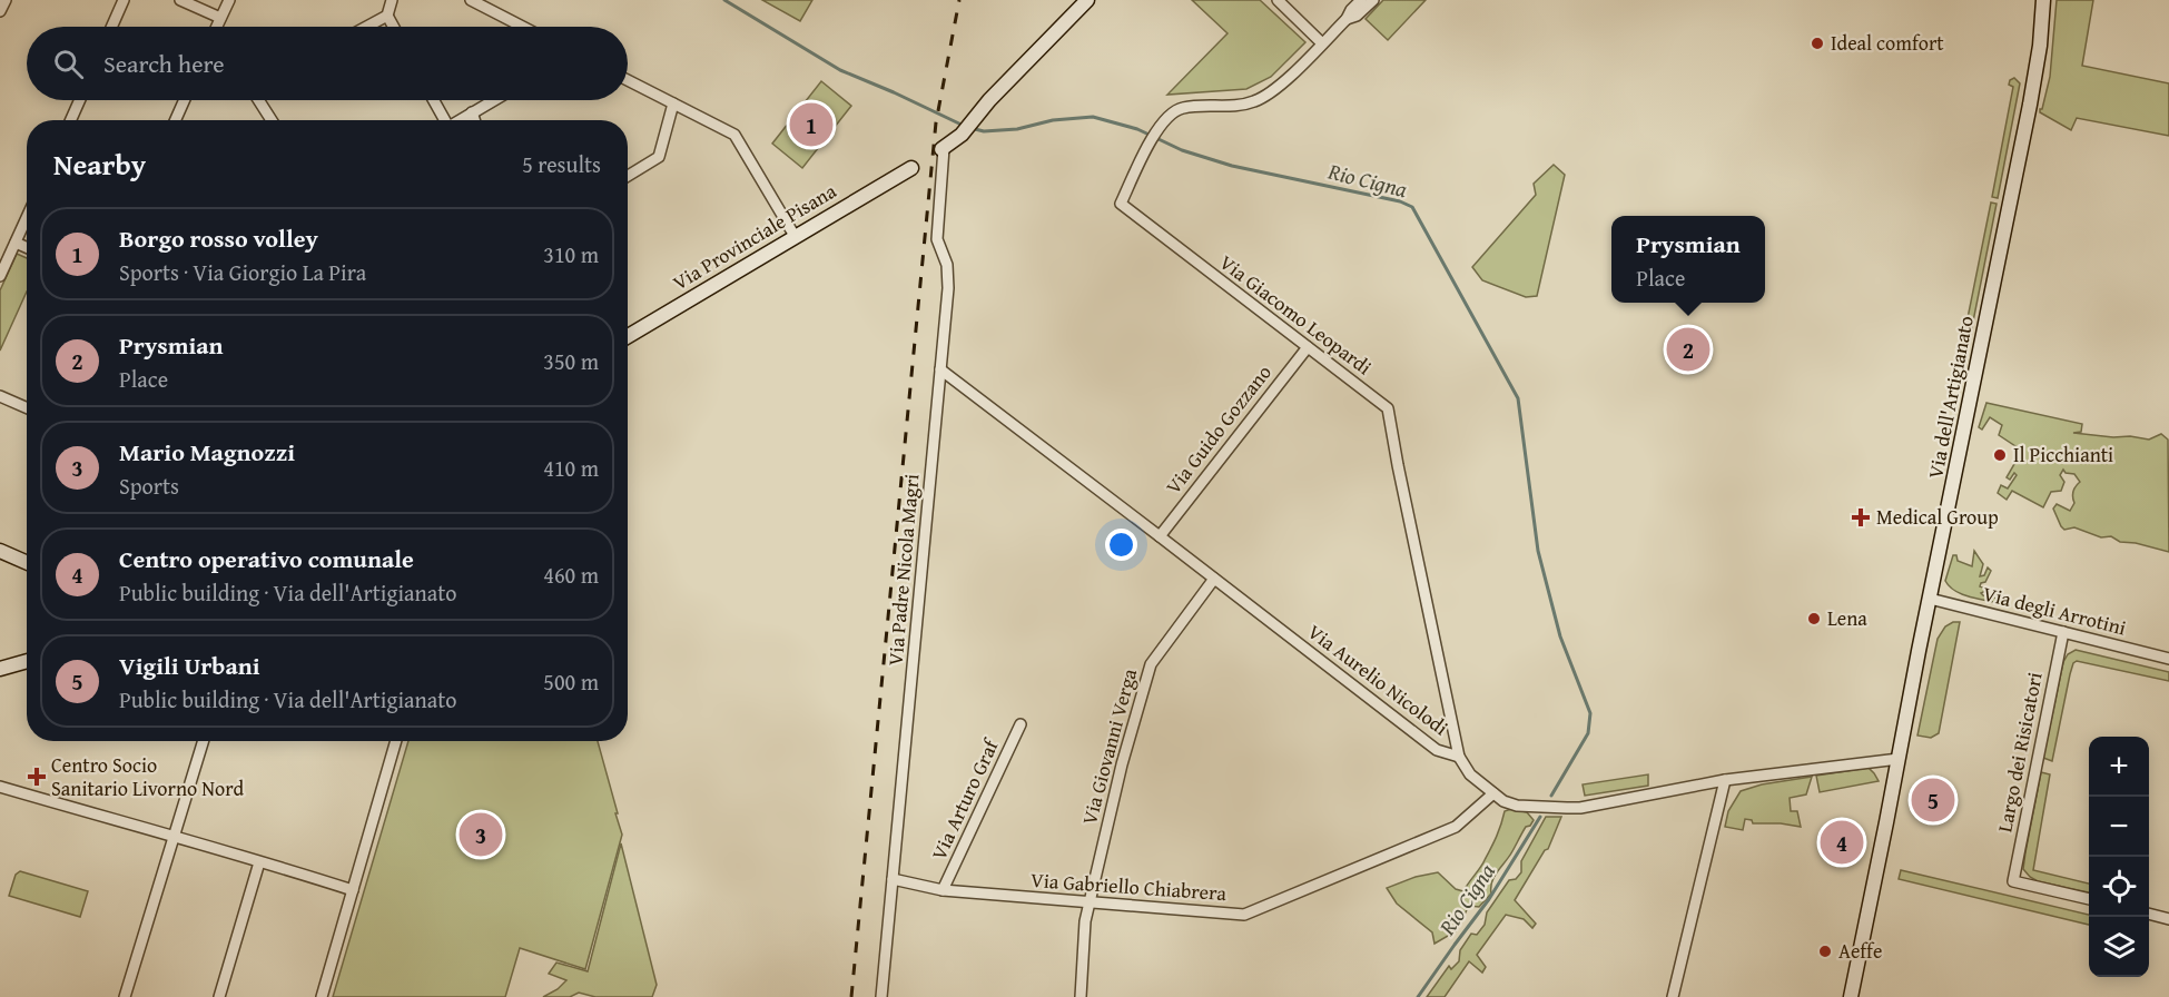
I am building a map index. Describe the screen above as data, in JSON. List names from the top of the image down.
{
  "streets": {
    "street": [
      "Via Provinciale Pisana",
      "Via Giacomo Leopardi",
      "Via dell'Artigianato",
      "Via Guido Gozzano",
      "Via Padre Nicola Magri",
      "Via degli Arrotini",
      "Via Aurelio Nicolodi",
      "Via Giovanni Verga",
      "Largo dei Risicatori",
      "Via Arturo Graf",
      "Via Gabriello Chiabrera"
    ]
  },
  "crossings": [
    ["Via Giacomo Leopardi", "Via Guido Gozzano"],
    ["Via Giacomo Leopardi", "Via Aurelio Nicolodi"],
    ["Via dell'Artigianato", "Via degli Arrotini"],
    ["Via dell'Artigianato", "Via Aurelio Nicolodi"],
    ["Via Guido Gozzano", "Via Aurelio Nicolodi"],
    ["Via Padre Nicola Magri", "Via Aurelio Nicolodi"],
    ["Via Padre Nicola Magri", "Via Gabriello Chiabrera"],
    ["Via degli Arrotini", "Largo dei Risicatori"],
    ["Via Aurelio Nicolodi", "Via Giovanni Verga"],
    ["Via Aurelio Nicolodi", "Via Gabriello Chiabrera"],
    ["Via Giovanni Verga", "Via Gabriello Chiabrera"],
    ["Via Arturo Graf", "Via Gabriello Chiabrera"]
  ],
  "water": ["Rio Cigna"],
  "places": {
    "other": [
      "Ideal comfort",
      "Il Picchianti",
      "Lena",
      "Aeffe"
    ],
    "health": ["Medical Group", "Centro Socio Sanitario Livorno Nord"]
  },
  "page": {
    "search": "Search here",
    "pins": [
      "1",
      "2",
      "5",
      "3",
      "4"
    ],
    "heading": ["Nearby", "5 results"],
    "list": [
      {
        "mark": "1",
        "name": "Borgo rosso volley",
        "note": "Sports · Via Giorgio La Pira",
        "value": "310 m"
      },
      {
        "mark": "2",
        "name": "Prysmian",
        "note": "Place",
        "value": "350 m"
      },
      {
        "mark": "3",
        "name": "Mario Magnozzi",
        "note": "Sports",
        "value": "410 m"
      },
      {
        "mark": "4",
        "name": "Centro operativo comunale",
        "note": "Public building · Via dell'Artigianato",
        "value": "460 m"
      },
      {
        "mark": "5",
        "name": "Vigili Urbani",
        "note": "Public building · Via dell'Artigianato",
        "value": "500 m"
      }
    ],
    "popup": ["Prysmian", "Place"],
    "map_buttons": ["+", "−"]
  }
}
